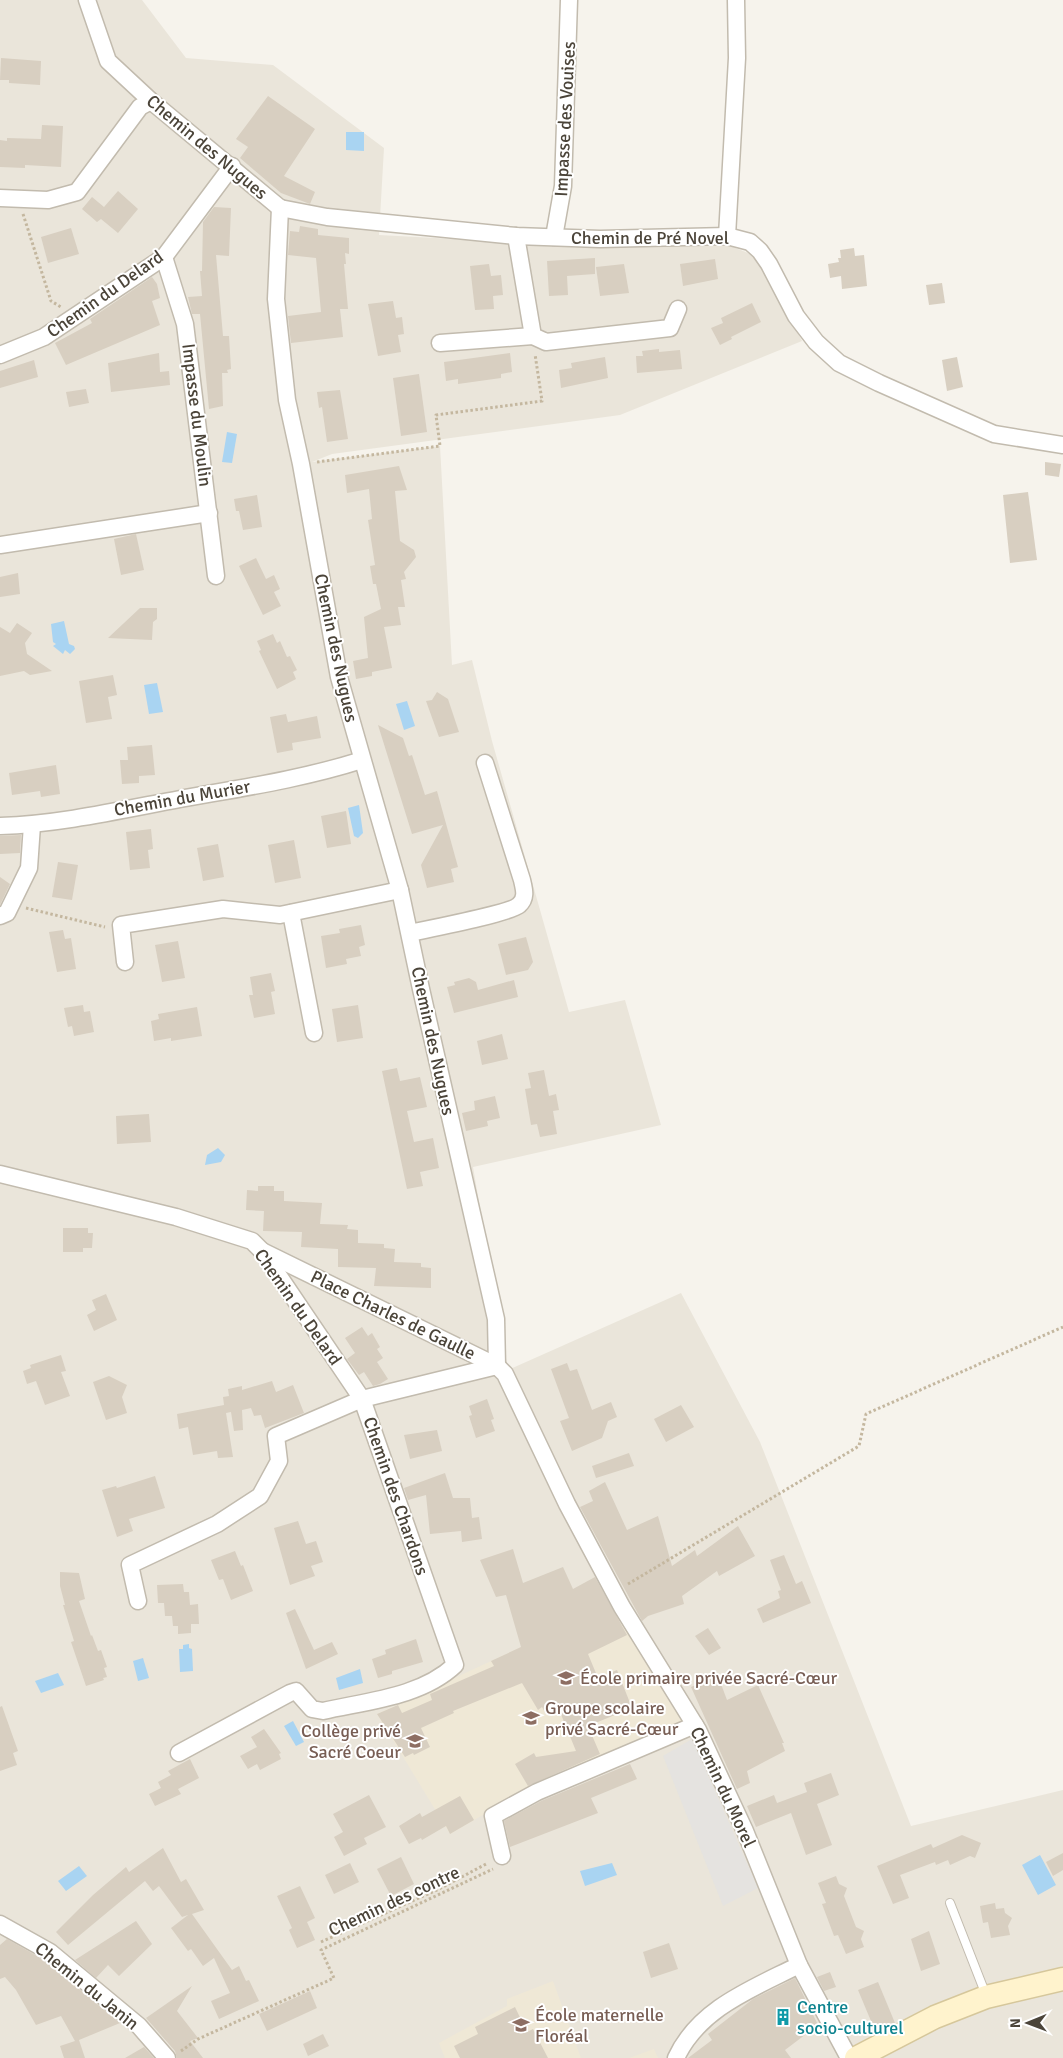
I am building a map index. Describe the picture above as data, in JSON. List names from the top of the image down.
{
  "streets": {
    "street": [
      "Impasse des Vouises",
      "Chemin des Nugues",
      "Chemin de Pré Novel",
      "Chemin du Delard",
      "Impasse du Moulin",
      "Chemin du Murier",
      "Place Charles de Gaulle",
      "Chemin des Chardons",
      "Chemin du Morel",
      "Chemin du Janin"
    ],
    "path": ["Chemin des contre"]
  },
  "crossings": [
    ["Impasse des Vouises", "Chemin de Pré Novel"],
    ["Chemin des Nugues", "Chemin de Pré Novel"],
    ["Chemin des Nugues", "Chemin du Delard"],
    ["Chemin des Nugues", "Chemin du Murier"],
    ["Chemin des Nugues", "Place Charles de Gaulle"],
    ["Chemin des Nugues", "Chemin du Morel"],
    ["Chemin du Delard", "Impasse du Moulin"],
    ["Chemin du Delard", "Place Charles de Gaulle"],
    ["Chemin du Delard", "Chemin des Chardons"],
    ["Place Charles de Gaulle", "Chemin du Morel"],
    ["Chemin des contre", "Chemin du Janin"]
  ],
  "places": {
    "school or university": [
      "École primaire privée Sacré-Cœur",
      "Groupe scolaire privé Sacré-Cœur",
      "Collège privé Sacré Coeur",
      "École maternelle Floréal"
    ],
    "building": ["Centre socio-culturel"]
  },
  "north": "left"
}
